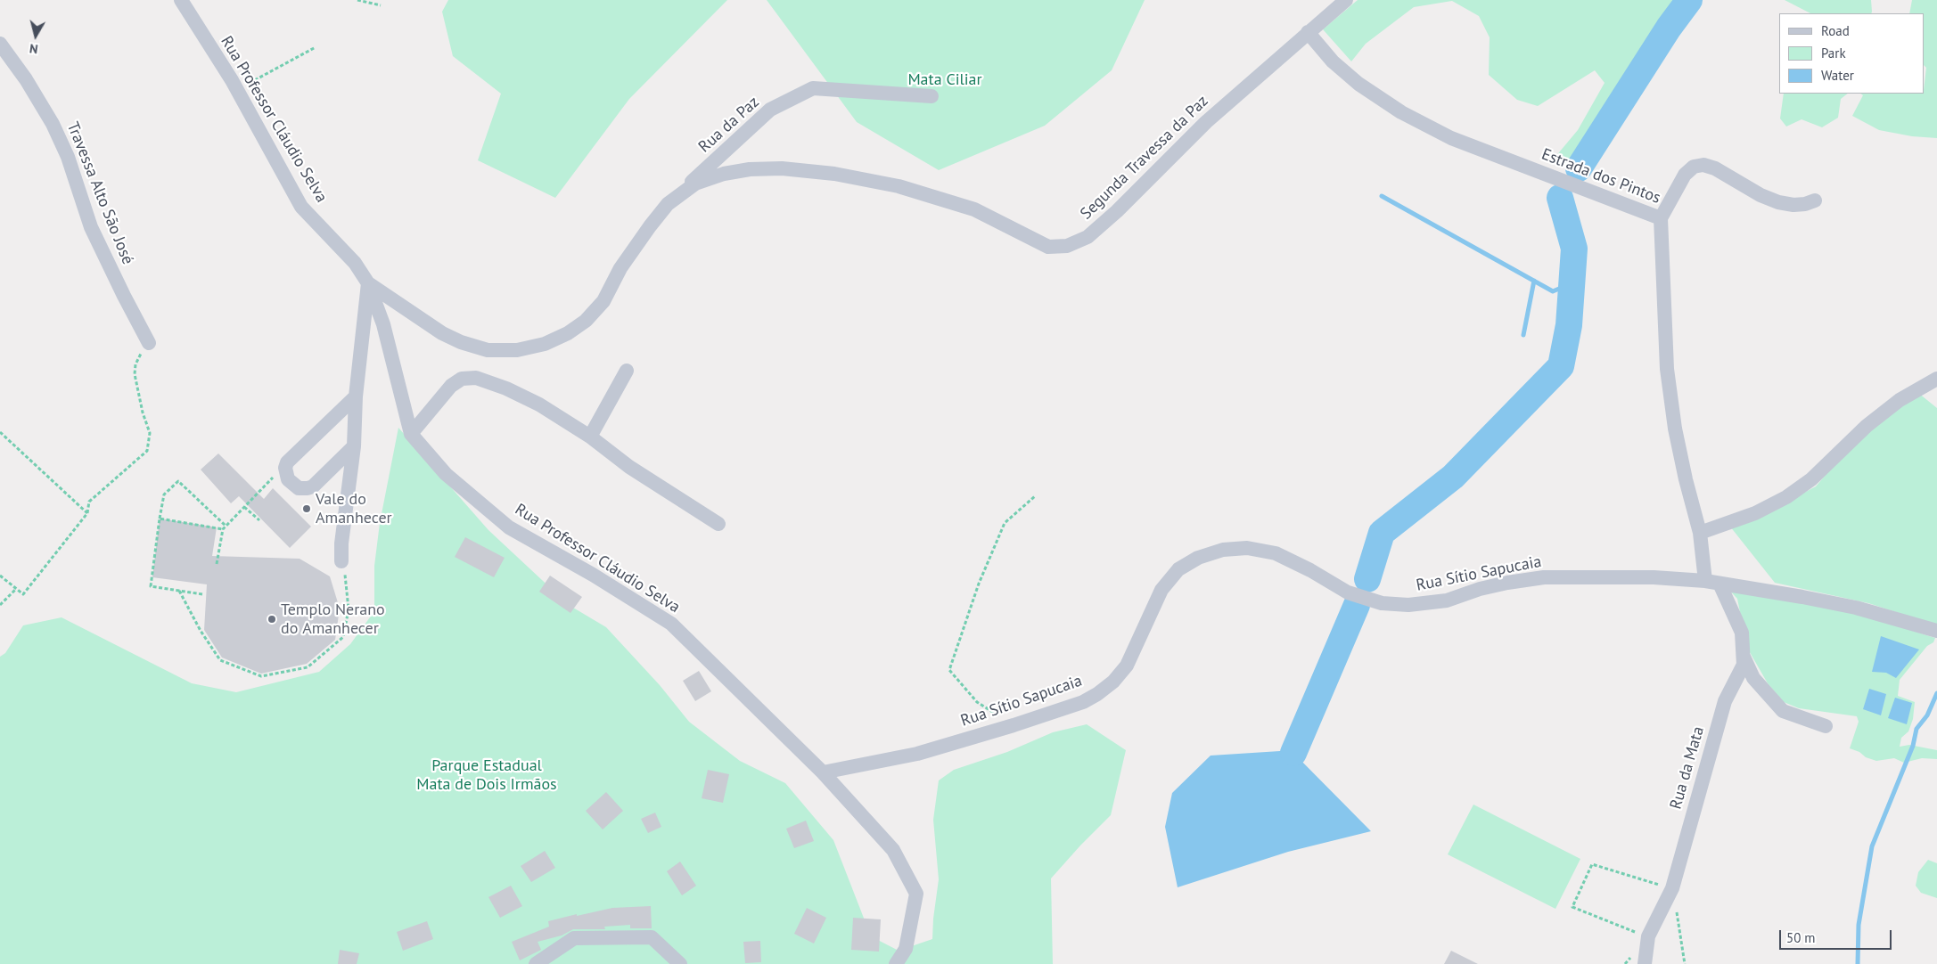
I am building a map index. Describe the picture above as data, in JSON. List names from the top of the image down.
{
  "streets": {
    "street": [
      "Rua Professor Cláudio Selva",
      "Rua da Paz",
      "Segunda Travessa da Paz",
      "Estrada dos Pintos",
      "Travessa Alto São José",
      "Rua Sítio Sapucaia",
      "Rua da Mata"
    ]
  },
  "crossings": [
    ["Rua Professor Cláudio Selva", "Segunda Travessa da Paz"],
    ["Rua Professor Cláudio Selva", "Rua Sítio Sapucaia"],
    ["Rua da Paz", "Segunda Travessa da Paz"],
    ["Segunda Travessa da Paz", "Estrada dos Pintos"],
    ["Estrada dos Pintos", "Rua Sítio Sapucaia"],
    ["Estrada dos Pintos", "Rua da Mata"],
    ["Rua Sítio Sapucaia", "Rua da Mata"]
  ],
  "parks": ["Mata Ciliar", "Parque Estadual Mata de Dois Irmãos"],
  "places": ["Vale do Amanhecer", "Templo Nerano do Amanhecer"],
  "legend": ["Road", "Park", "Water"],
  "scale_bar": "50 m",
  "north": "bottom"
}
